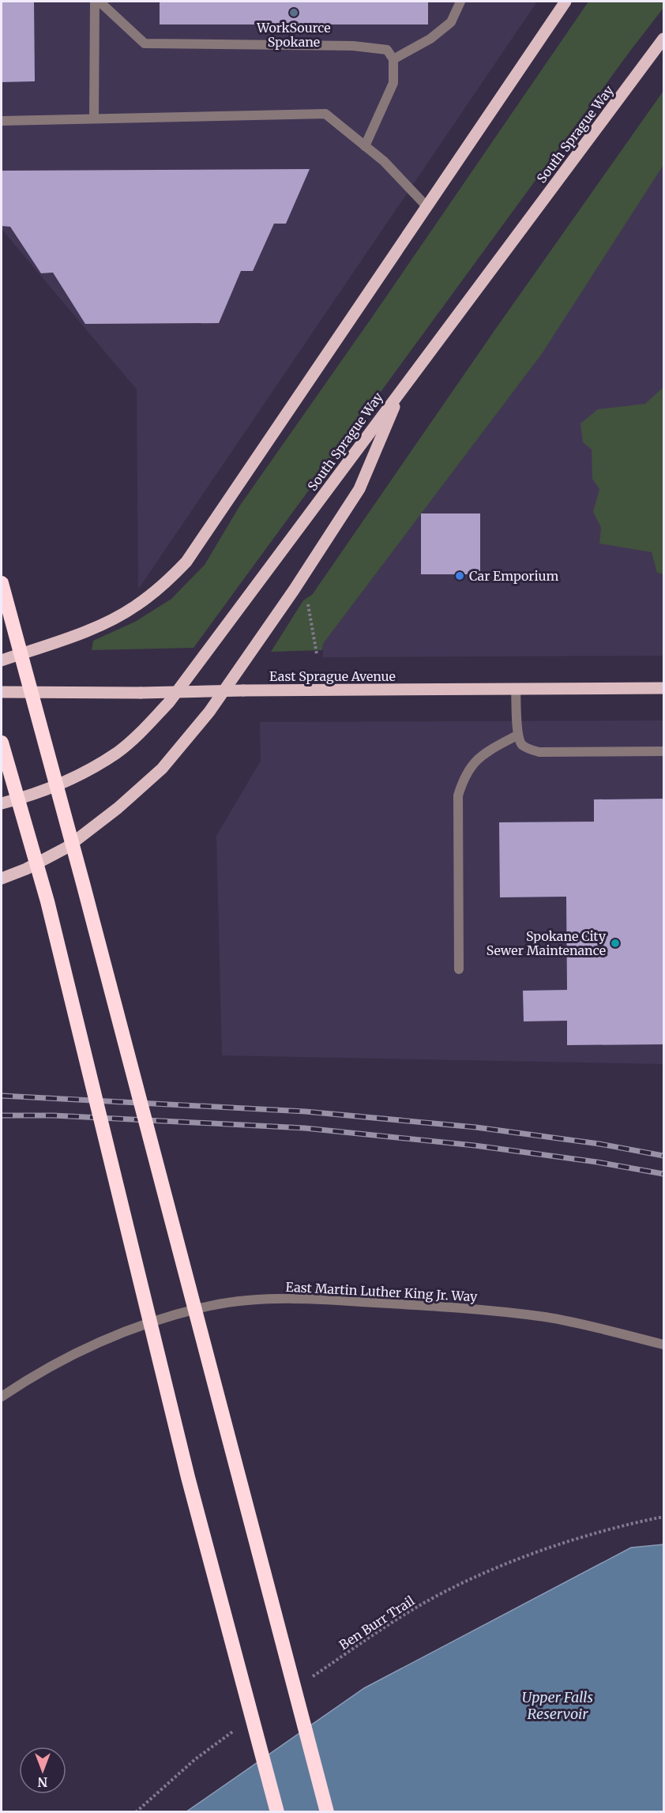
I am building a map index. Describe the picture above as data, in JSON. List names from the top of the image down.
{
  "streets": {
    "main road": ["South Sprague Way", "East Sprague Avenue"],
    "street": ["East Martin Luther King Jr. Way"],
    "path": ["Ben Burr Trail"]
  },
  "water": ["Upper Falls Reservoir"],
  "places": ["WorkSource Spokane", "Car Emporium", "Spokane City Sewer Maintenance"],
  "north": "bottom"
}
